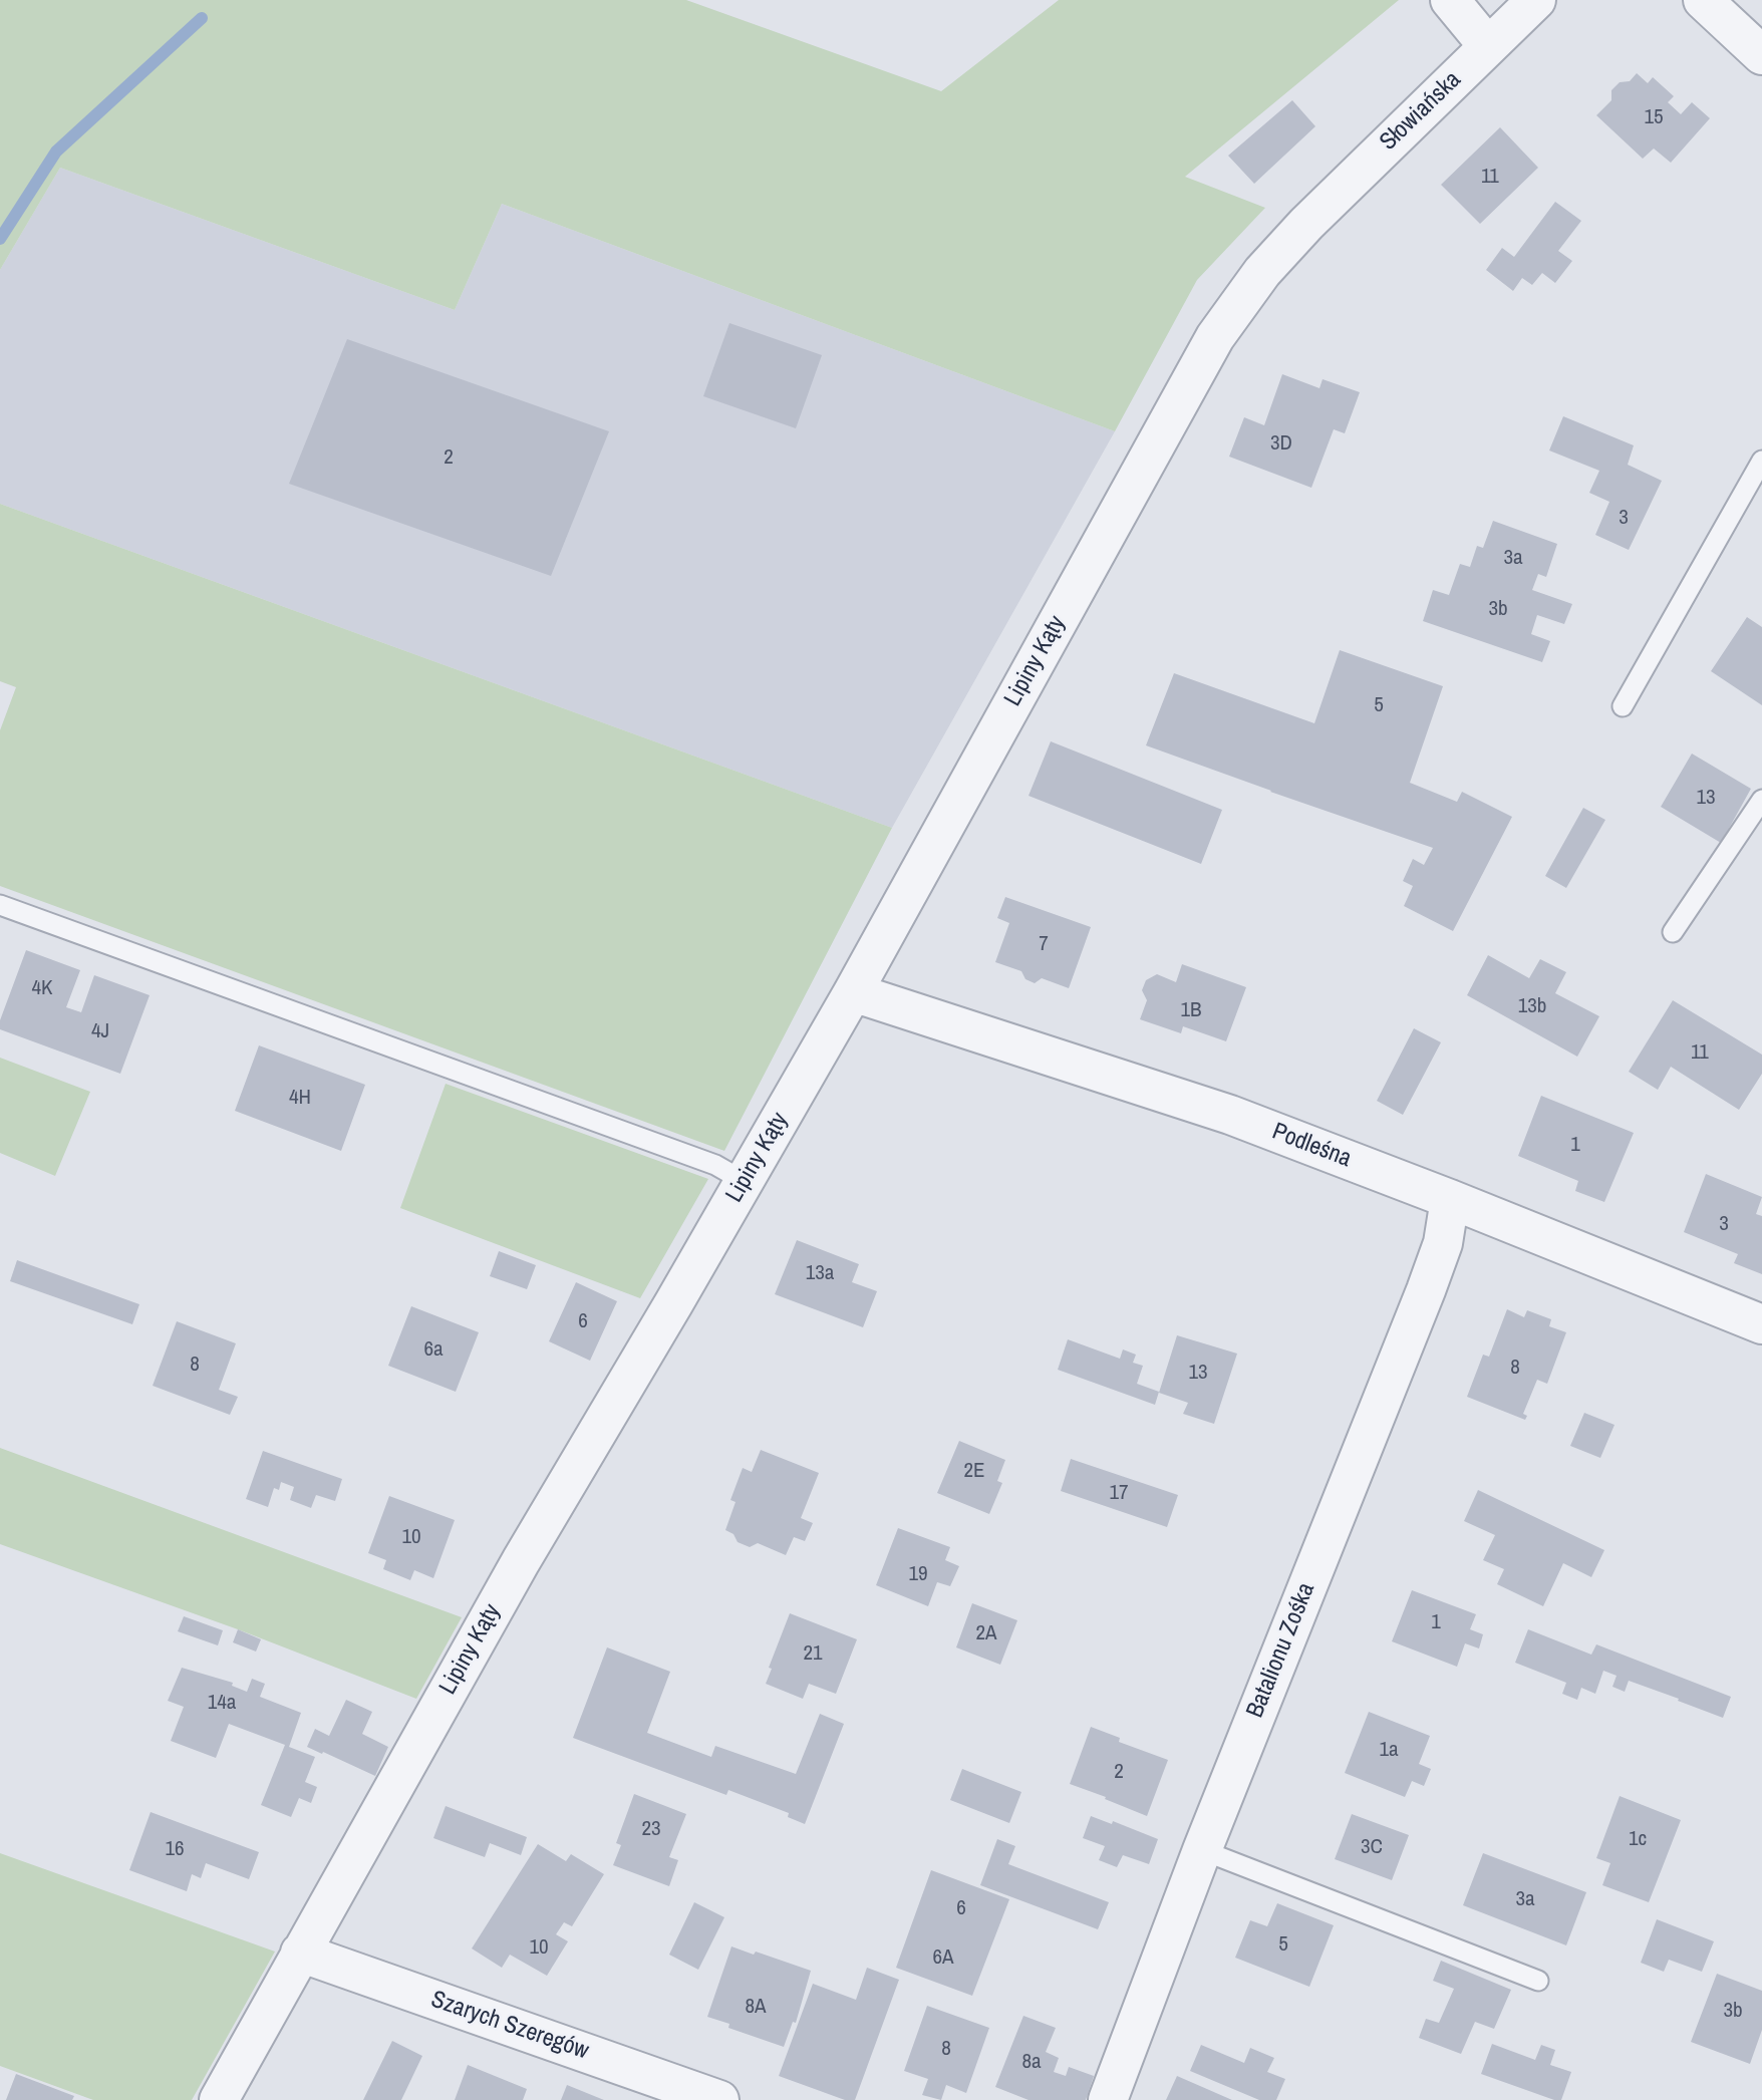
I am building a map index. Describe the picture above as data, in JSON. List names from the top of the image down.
{
  "streets": {
    "street": [
      "Słowiańska",
      "Lipiny Kąty",
      "Podleśna",
      "Batalionu Zośka",
      "Szarych Szeregów"
    ]
  },
  "crossings": [
    ["Słowiańska", "Lipiny Kąty"],
    ["Lipiny Kąty", "Podleśna"],
    ["Lipiny Kąty", "Szarych Szeregów"],
    ["Podleśna", "Batalionu Zośka"]
  ],
  "house_numbers": [
    "15",
    "11",
    "3D",
    "2",
    "3",
    "3a",
    "3b",
    "5",
    "13",
    "7",
    "4K",
    "13b",
    "1B",
    "4J",
    "11",
    "4H",
    "1",
    "3",
    "13a",
    "6",
    "6a",
    "8",
    "8",
    "13",
    "2E",
    "17",
    "10",
    "19",
    "1",
    "2A",
    "21",
    "14a",
    "1a",
    "2",
    "23",
    "1c",
    "3C",
    "16",
    "3a",
    "6",
    "5",
    "10",
    "6A",
    "8A",
    "3b",
    "8",
    "8a"
  ]
}
